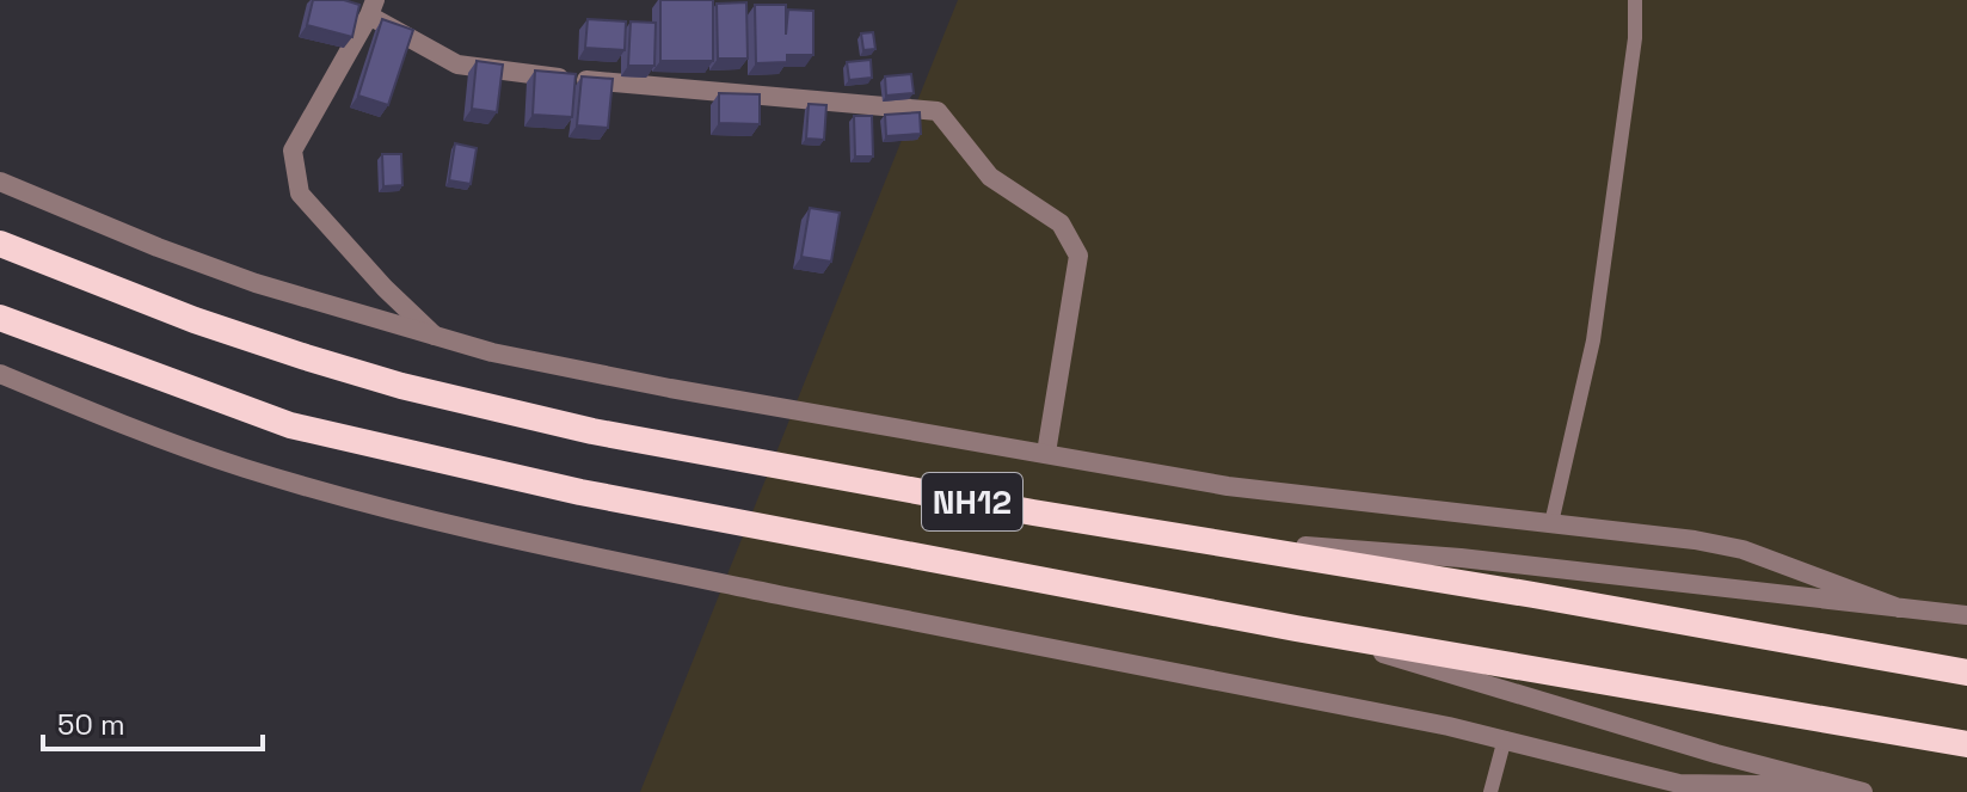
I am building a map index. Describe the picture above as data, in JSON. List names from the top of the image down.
{
  "streets": {
    "highway": ["NH12"]
  },
  "scale_bar": "50 m"
}
